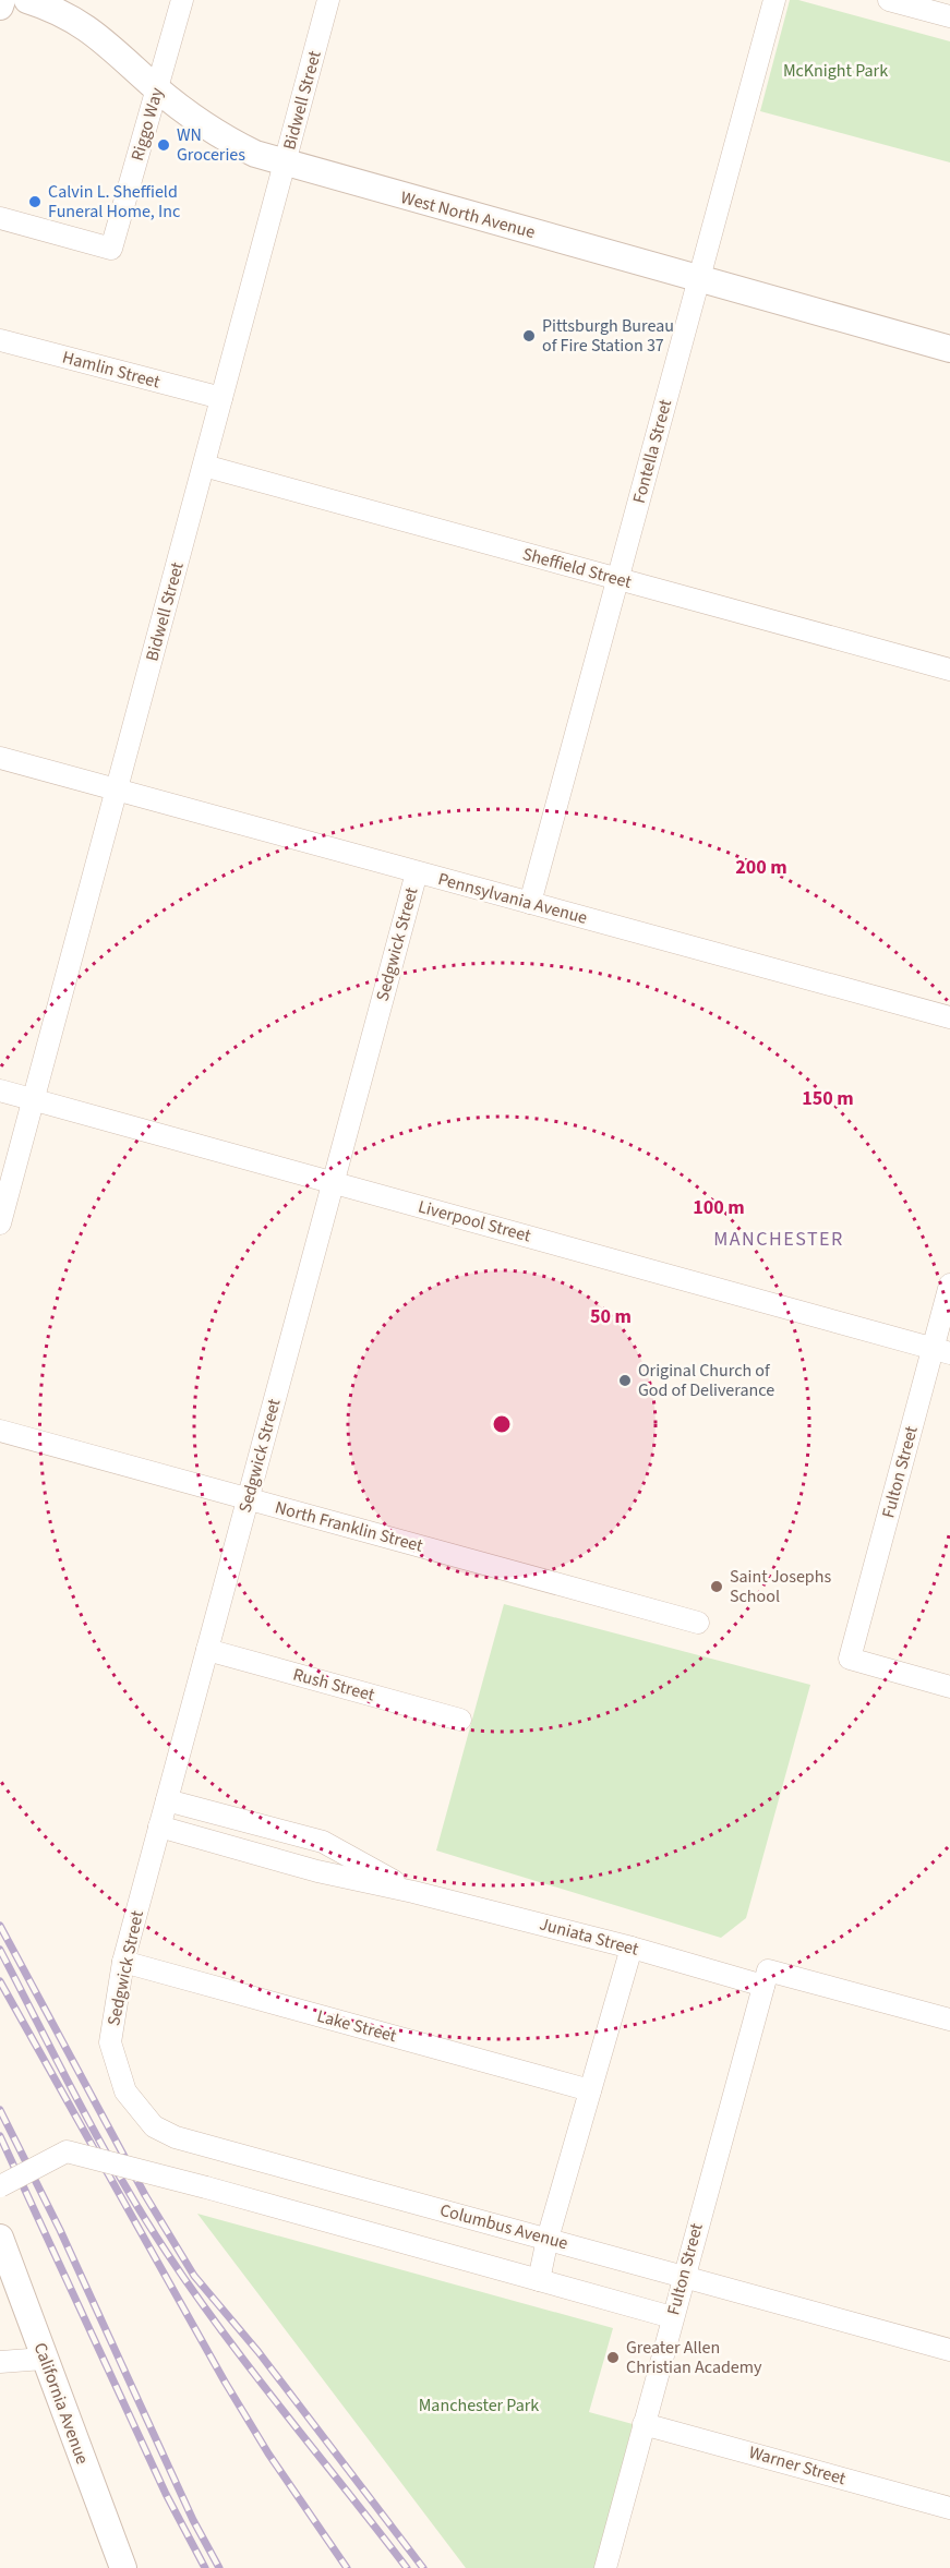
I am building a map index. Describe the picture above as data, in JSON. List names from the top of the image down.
{
  "streets": {
    "street": [
      "Bidwell Street",
      "Riggo Way",
      "West North Avenue",
      "Hamlin Street",
      "Fontella Street",
      "Sheffield Street",
      "Pennsylvania Avenue",
      "Sedgwick Street",
      "Liverpool Street",
      "Fulton Street",
      "North Franklin Street",
      "Rush Street",
      "Juniata Street",
      "Lake Street",
      "Columbus Avenue",
      "California Avenue",
      "Warner Street"
    ]
  },
  "crossings": [
    ["Bidwell Street", "West North Avenue"],
    ["Bidwell Street", "Hamlin Street"],
    ["Bidwell Street", "Sheffield Street"],
    ["Bidwell Street", "Pennsylvania Avenue"],
    ["Bidwell Street", "Liverpool Street"],
    ["Riggo Way", "West North Avenue"],
    ["West North Avenue", "Fontella Street"],
    ["Fontella Street", "Sheffield Street"],
    ["Fontella Street", "Pennsylvania Avenue"],
    ["Pennsylvania Avenue", "Sedgwick Street"],
    ["Sedgwick Street", "Liverpool Street"],
    ["Sedgwick Street", "North Franklin Street"],
    ["Sedgwick Street", "Rush Street"],
    ["Sedgwick Street", "Juniata Street"],
    ["Sedgwick Street", "Lake Street"],
    ["Sedgwick Street", "Columbus Avenue"],
    ["Liverpool Street", "Fulton Street"],
    ["Fulton Street", "Juniata Street"],
    ["Fulton Street", "Columbus Avenue"],
    ["Fulton Street", "Warner Street"]
  ],
  "districts": ["MANCHESTER"],
  "parks": ["McKnight Park", "Manchester Park"],
  "places": [
    "WN Groceries",
    "Calvin L. Sheffield Funeral Home, Inc",
    "Pittsburgh Bureau of Fire Station 37",
    "Original Church of God of Deliverance",
    "Saint Josephs School",
    "Greater Allen Christian Academy"
  ],
  "rings": [
    "200 m",
    "150 m",
    "100 m",
    "50 m"
  ]
}
